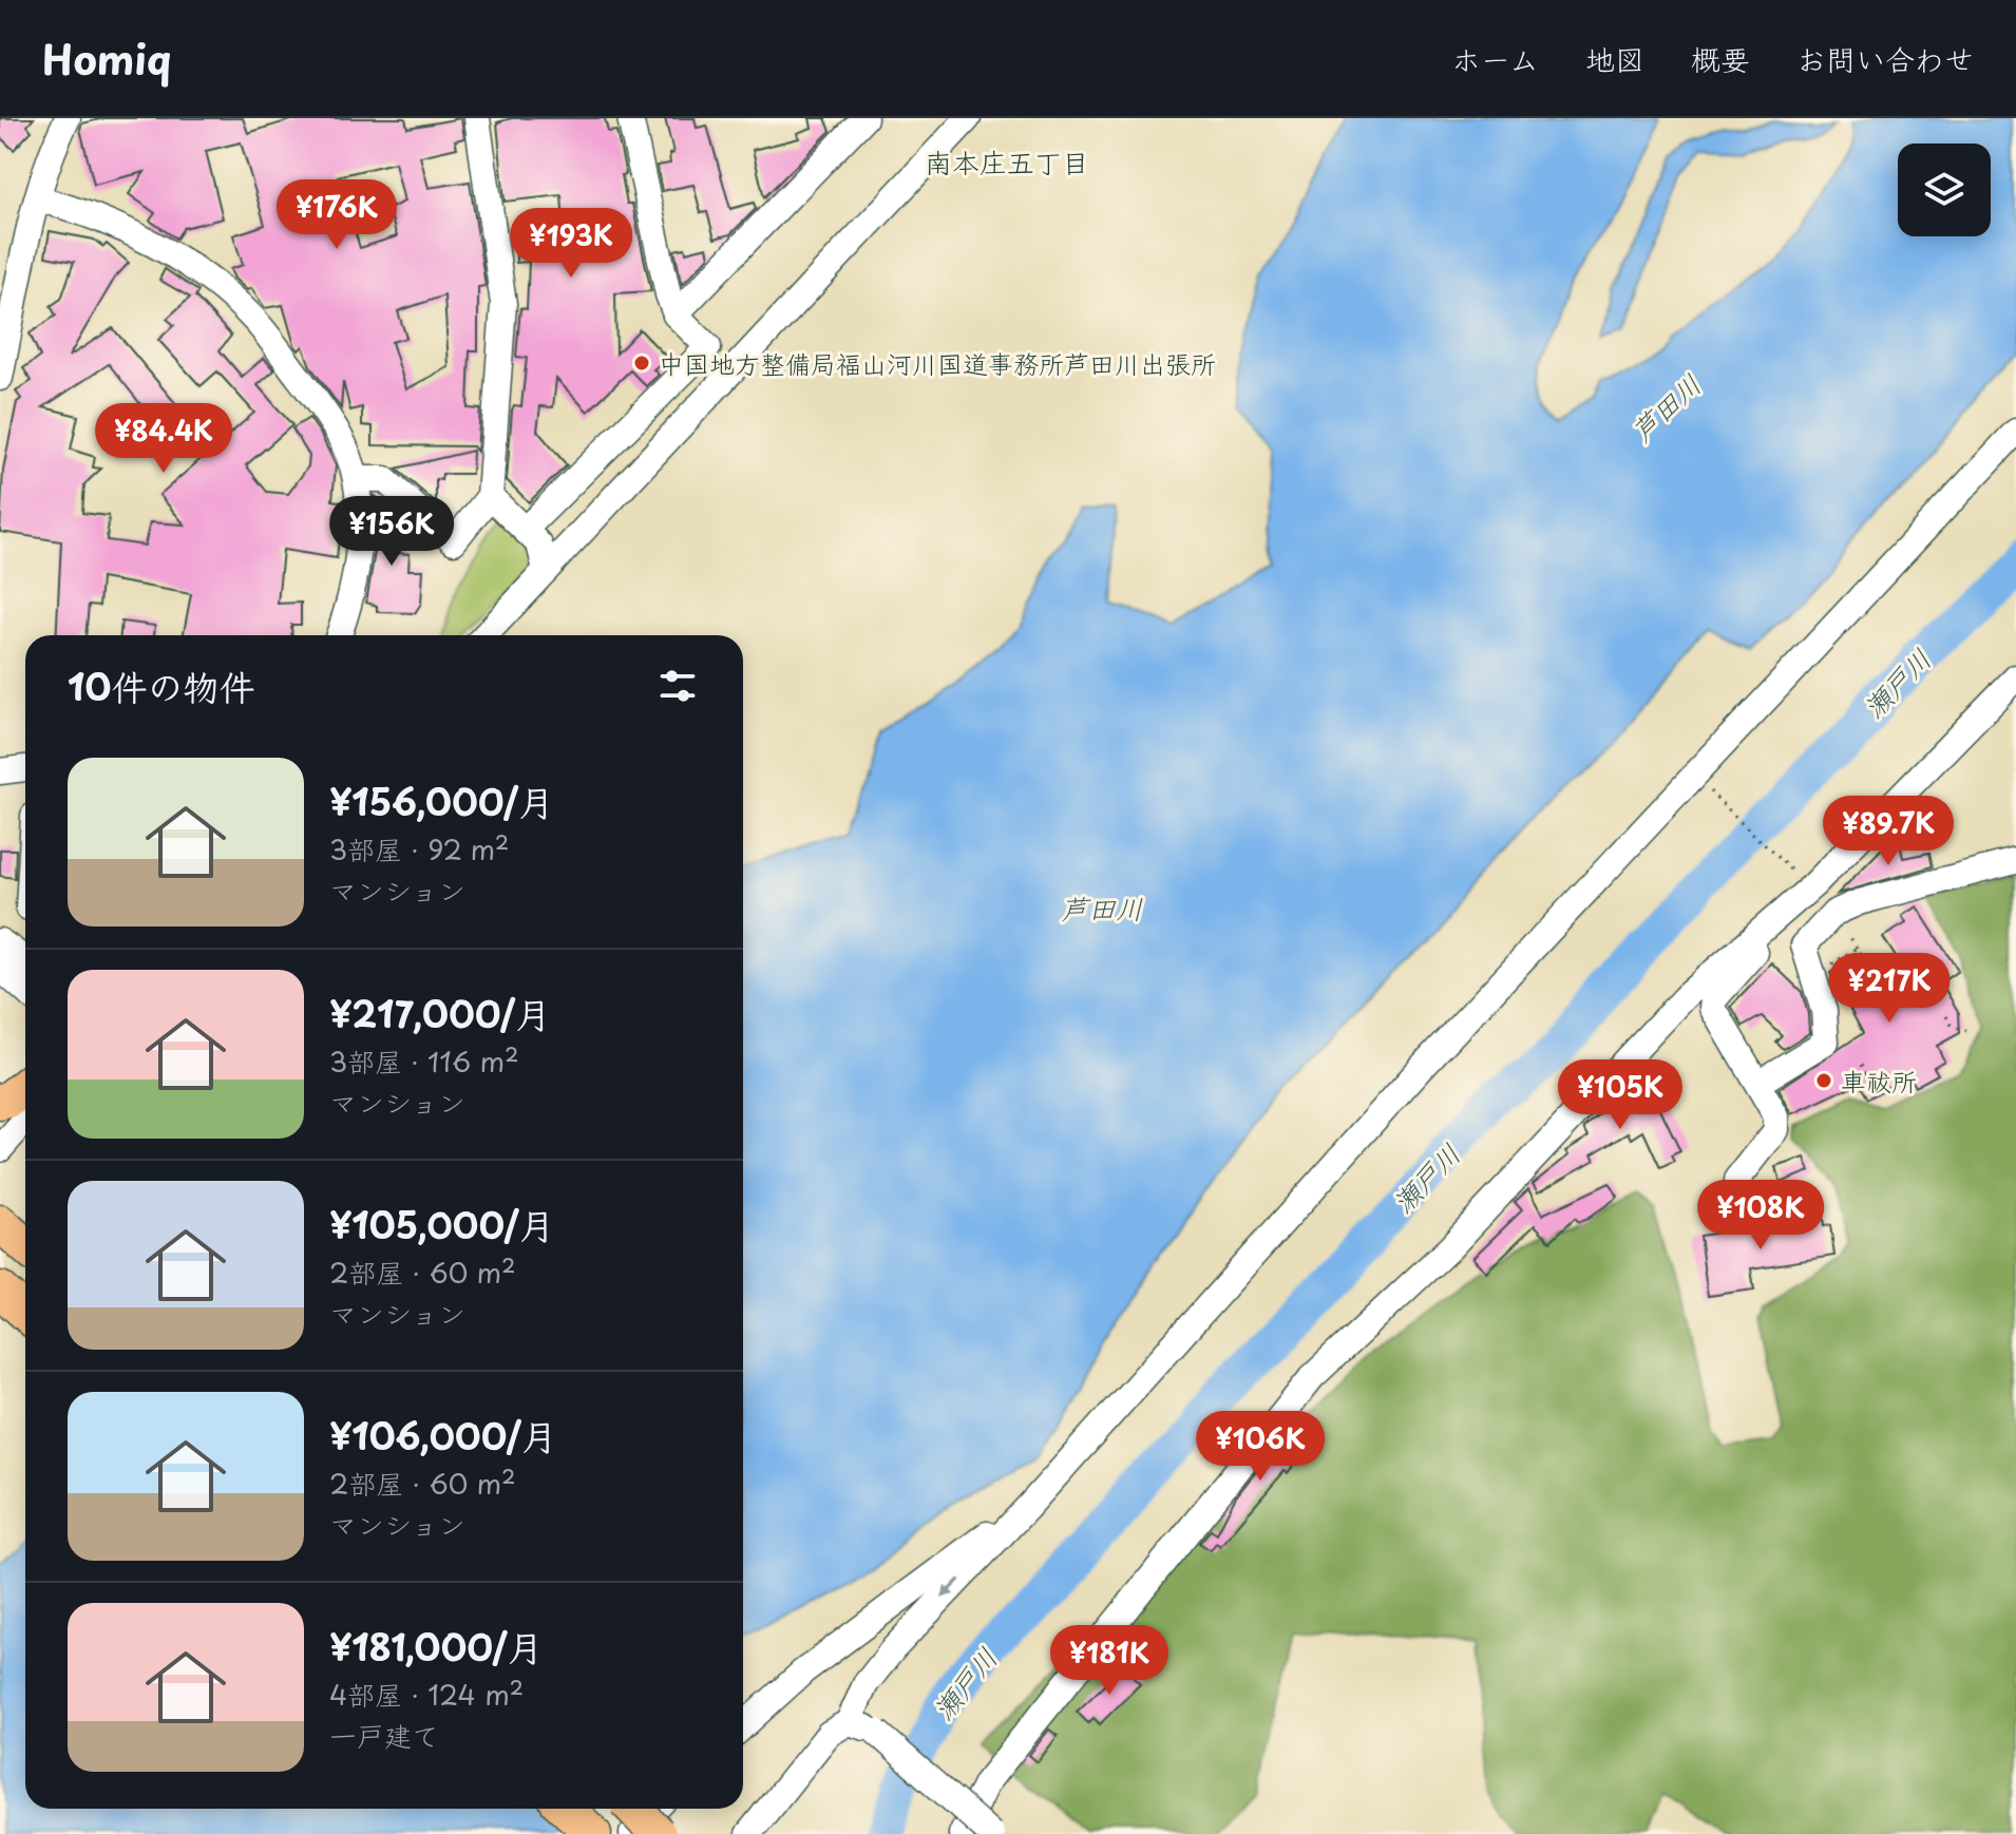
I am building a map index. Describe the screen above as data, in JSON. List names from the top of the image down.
{
  "districts": ["南本庄五丁目"],
  "water": ["芦田川", "瀬戸川"],
  "places": ["中国地方整備局福山河川国道事務所芦田川出張所", "車祓所"],
  "page": {
    "header": "Homiq",
    "nav": [
      "ホーム",
      "地図",
      "概要",
      "お問い合わせ"
    ],
    "price": [
      "¥176K",
      "¥193K",
      "¥84.4K",
      "¥156K",
      "¥89.7K",
      "¥217K",
      "¥105K",
      "¥108K",
      "¥106K",
      "¥181K"
    ],
    "heading": "10件の物件",
    "list": [
      {
        "name": "¥156,000/月",
        "note": "3部屋 · 92 m² · マンション"
      },
      {
        "name": "¥217,000/月",
        "note": "3部屋 · 116 m² · マンション"
      },
      {
        "name": "¥105,000/月",
        "note": "2部屋 · 60 m² · マンション"
      },
      {
        "name": "¥106,000/月",
        "note": "2部屋 · 60 m² · マンション"
      },
      {
        "name": "¥181,000/月",
        "note": "4部屋 · 124 m² · 一戸建て"
      }
    ]
  }
}
